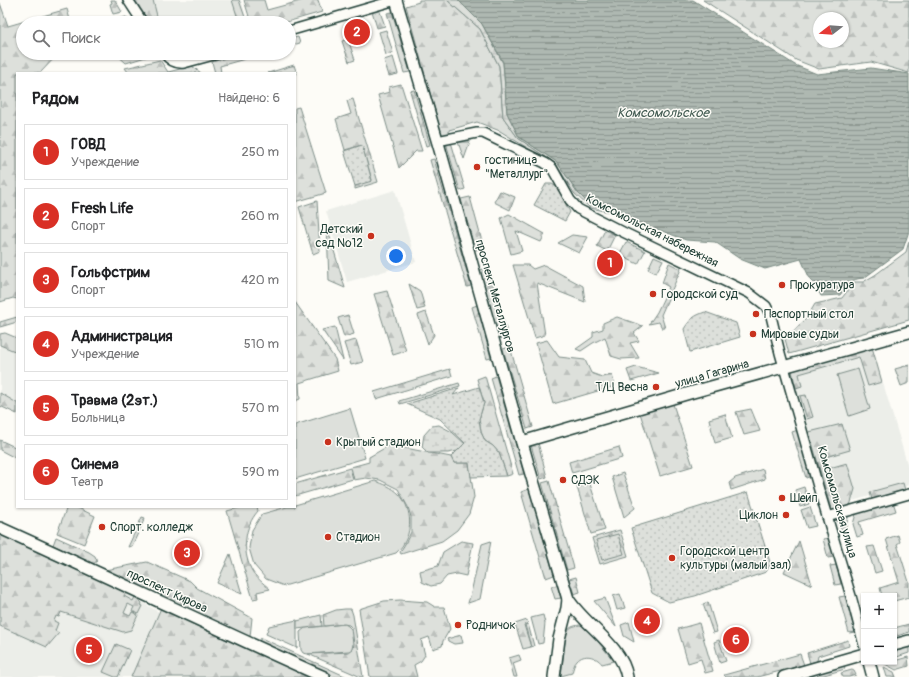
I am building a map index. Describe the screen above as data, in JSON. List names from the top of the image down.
{
  "streets": {
    "main road": ["проспект Металлургов", "улица Гагарина", "проспект Кирова"],
    "street": ["Комсомольская набережная", "Комсомольская улица"]
  },
  "crossings": [
    ["Комсомольская набережная", "проспект Металлургов"],
    ["Комсомольская набережная", "улица Гагарина"],
    ["Комсомольская набережная", "Комсомольская улица"],
    ["проспект Металлургов", "улица Гагарина"],
    ["улица Гагарина", "Комсомольская улица"]
  ],
  "water": ["Комсомольское"],
  "places": [
    "гостиница \"Металлург\"",
    "Детский сад №12",
    "Прокуратура",
    "Городской суд",
    "Паспортный стол",
    "Мировые судьи",
    "Т/Ц Весна",
    "Крытый стадион",
    "СДЭК",
    "Шейп",
    "Циклон",
    "Спорт. колледж",
    "Стадион",
    "Городской центр культуры (малый зал)",
    "Родничок"
  ],
  "north": "left",
  "page": {
    "search": "Поиск",
    "pins": [
      "2",
      "1",
      "3",
      "4",
      "6",
      "5"
    ],
    "heading": ["Рядом", "Найдено: 6"],
    "list": [
      {
        "mark": "1",
        "name": "ГОВД",
        "note": "Учреждение",
        "value": "250 m"
      },
      {
        "mark": "2",
        "name": "Fresh Life",
        "note": "Спорт",
        "value": "260 m"
      },
      {
        "mark": "3",
        "name": "Гольфстрим",
        "note": "Спорт",
        "value": "420 m"
      },
      {
        "mark": "4",
        "name": "Администрация",
        "note": "Учреждение",
        "value": "510 m"
      },
      {
        "mark": "5",
        "name": "Травма (2эт.)",
        "note": "Больница",
        "value": "570 m"
      },
      {
        "mark": "6",
        "name": "Синема",
        "note": "Театр",
        "value": "590 m"
      }
    ],
    "map_buttons": ["+", "−"]
  }
}
